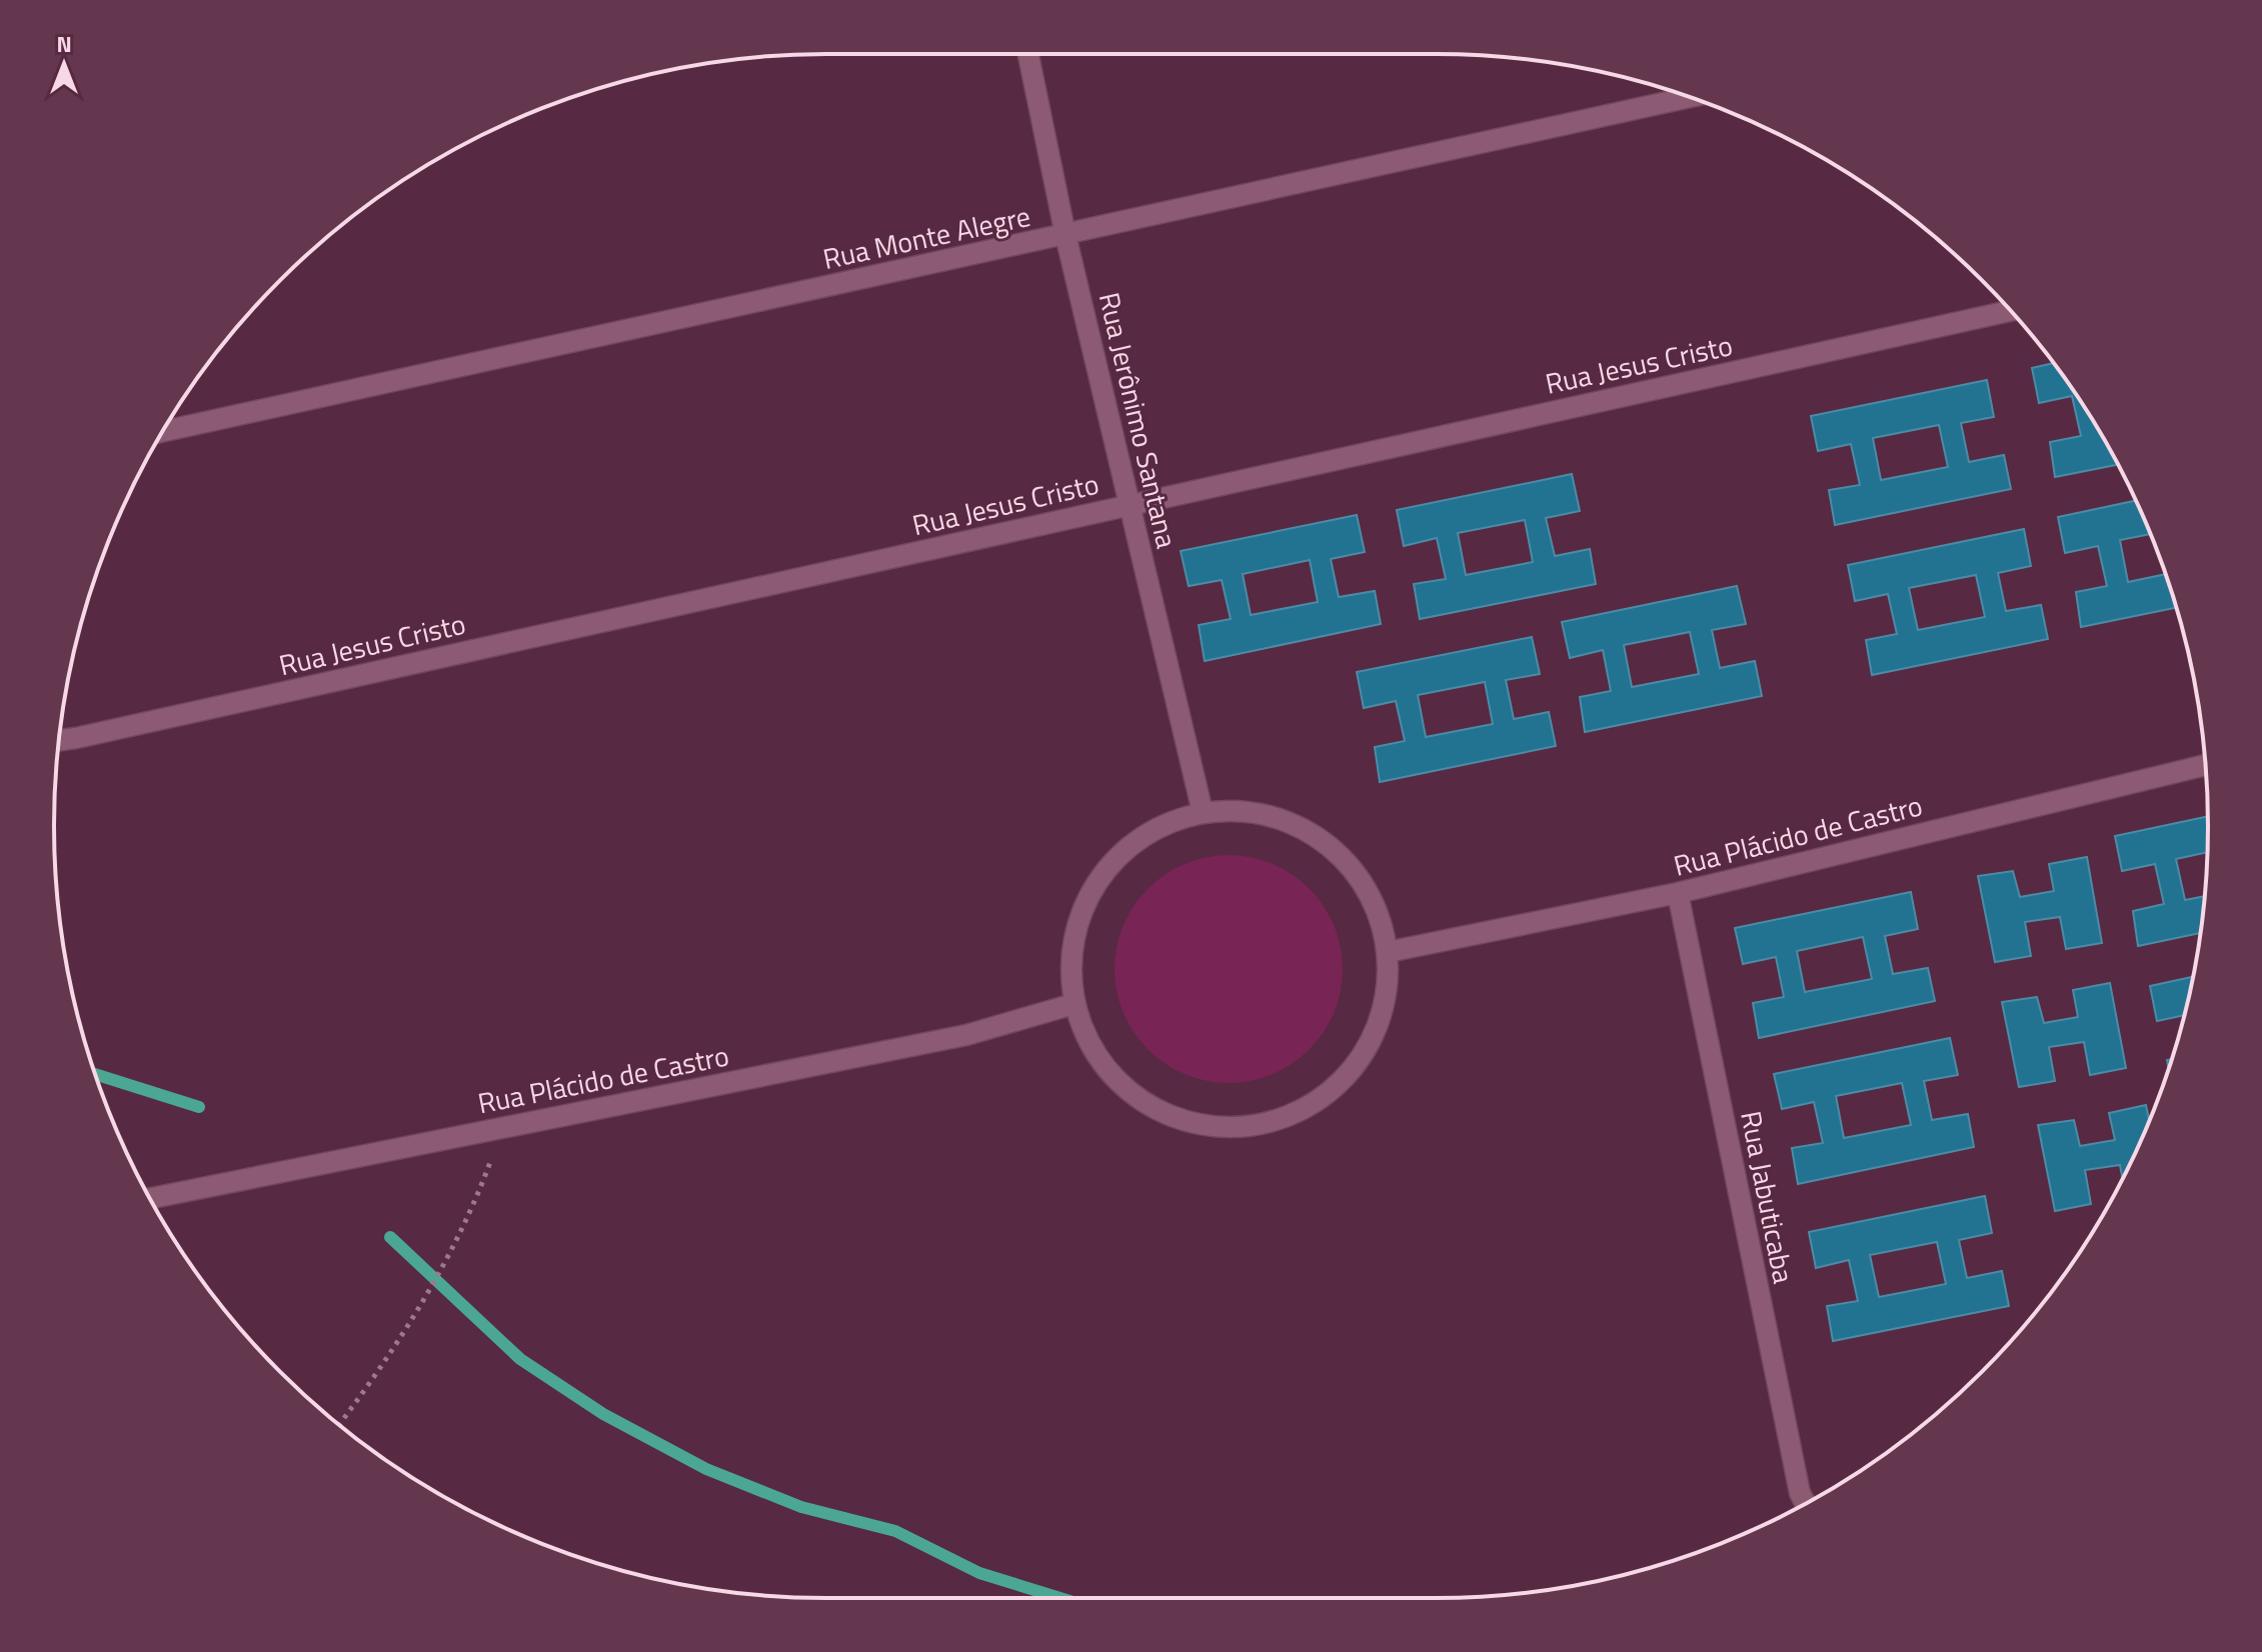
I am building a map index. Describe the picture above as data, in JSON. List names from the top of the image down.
{
  "streets": {
    "street": [
      "Rua Monte Alegre",
      "Rua Jesus Cristo",
      "Rua Jerônimo Santana",
      "Rua Plácido de Castro",
      "Rua Jabuticaba"
    ]
  },
  "crossings": [
    ["Rua Monte Alegre", "Rua Jerônimo Santana"],
    ["Rua Jesus Cristo", "Rua Jerônimo Santana"],
    ["Rua Plácido de Castro", "Rua Jabuticaba"]
  ],
  "north": "top"
}
